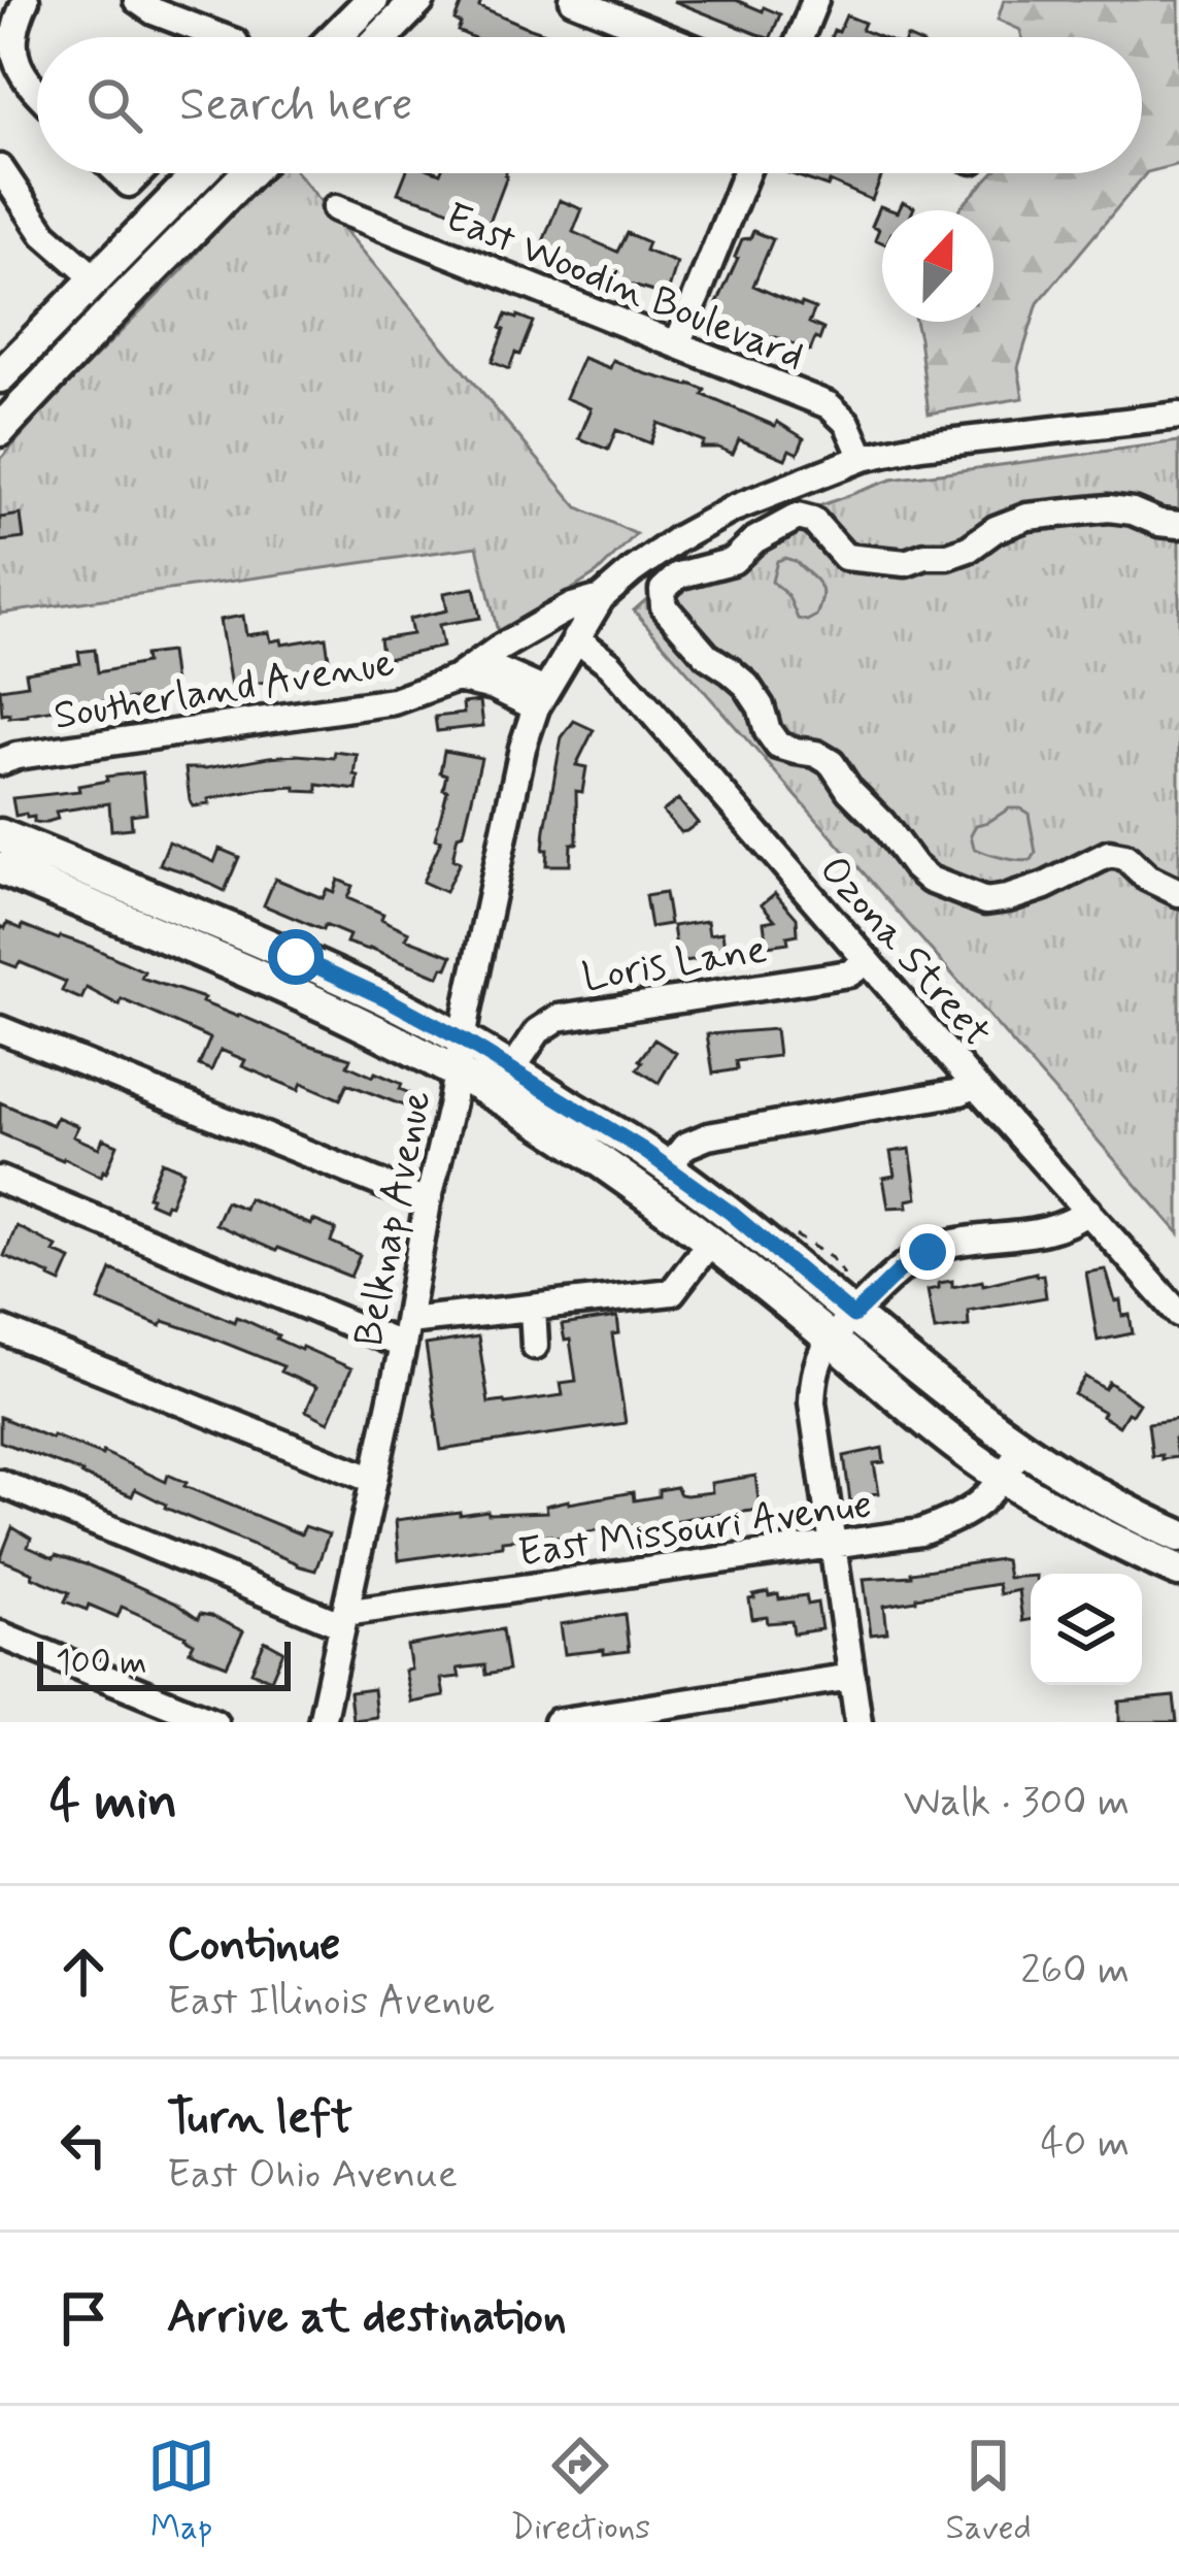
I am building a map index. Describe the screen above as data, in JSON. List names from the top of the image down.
{
  "streets": {
    "street": [
      "East Woodin Boulevard",
      "Southerland Avenue",
      "Ozona Street",
      "Loris Lane",
      "Belknap Avenue",
      "East Missouri Avenue"
    ]
  },
  "crossings": [
    ["East Woodin Boulevard", "Southerland Avenue"],
    ["Southerland Avenue", "Belknap Avenue"],
    ["Ozona Street", "Loris Lane"],
    ["Ozona Street", "Belknap Avenue"],
    ["Belknap Avenue", "East Missouri Avenue"]
  ],
  "scale_bar": "100 m",
  "north": "top",
  "page": {
    "search": "Search here",
    "scale": "100 m",
    "heading": ["4 min", "Walk · 300 m"],
    "list": [
      ["Continue", "East Illinois Avenue", "260 m"],
      ["Turn left", "East Ohio Avenue", "40 m"],
      "Arrive at destination"
    ],
    "nav": ["Map", "Directions", "Saved"]
  }
}
